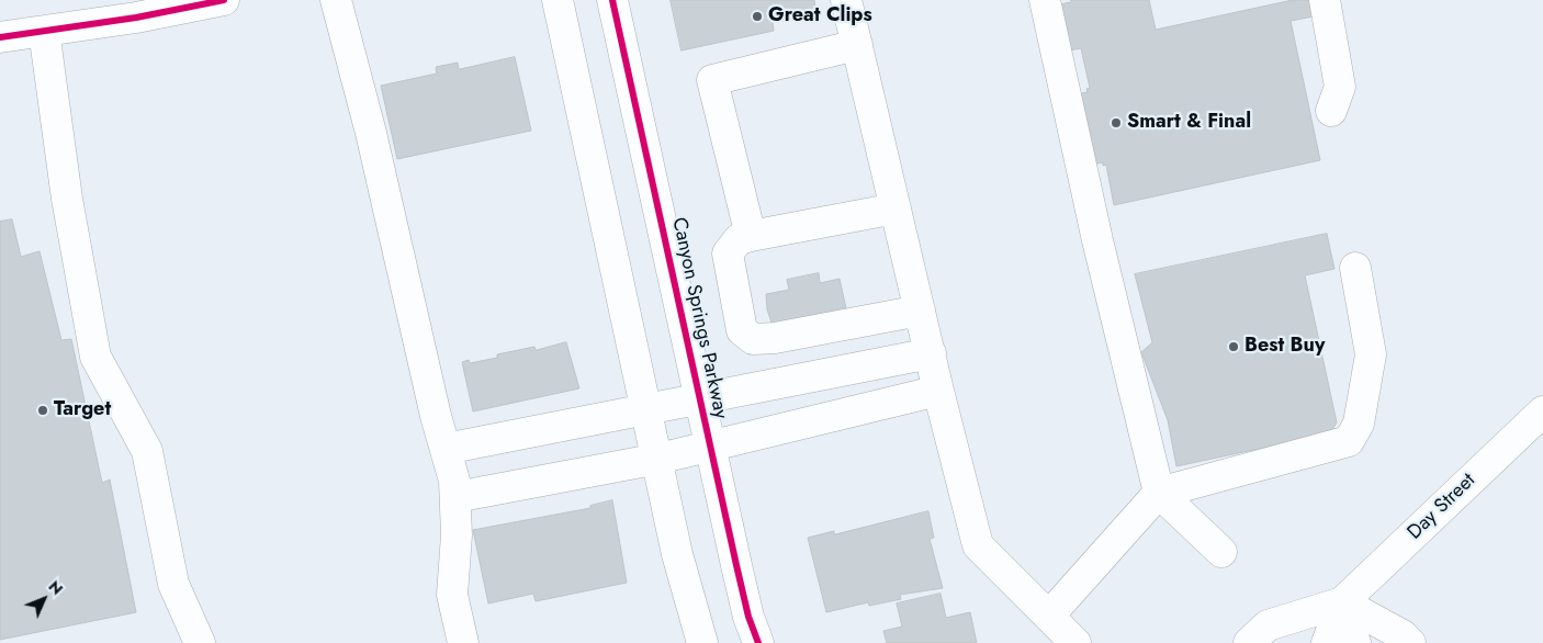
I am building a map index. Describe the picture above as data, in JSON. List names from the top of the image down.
{
  "streets": {
    "main road": ["Canyon Springs Parkway", "Day Street"]
  },
  "places": [
    "Great Clips",
    "Smart & Final",
    "Best Buy",
    "Target"
  ],
  "north": "top right"
}
